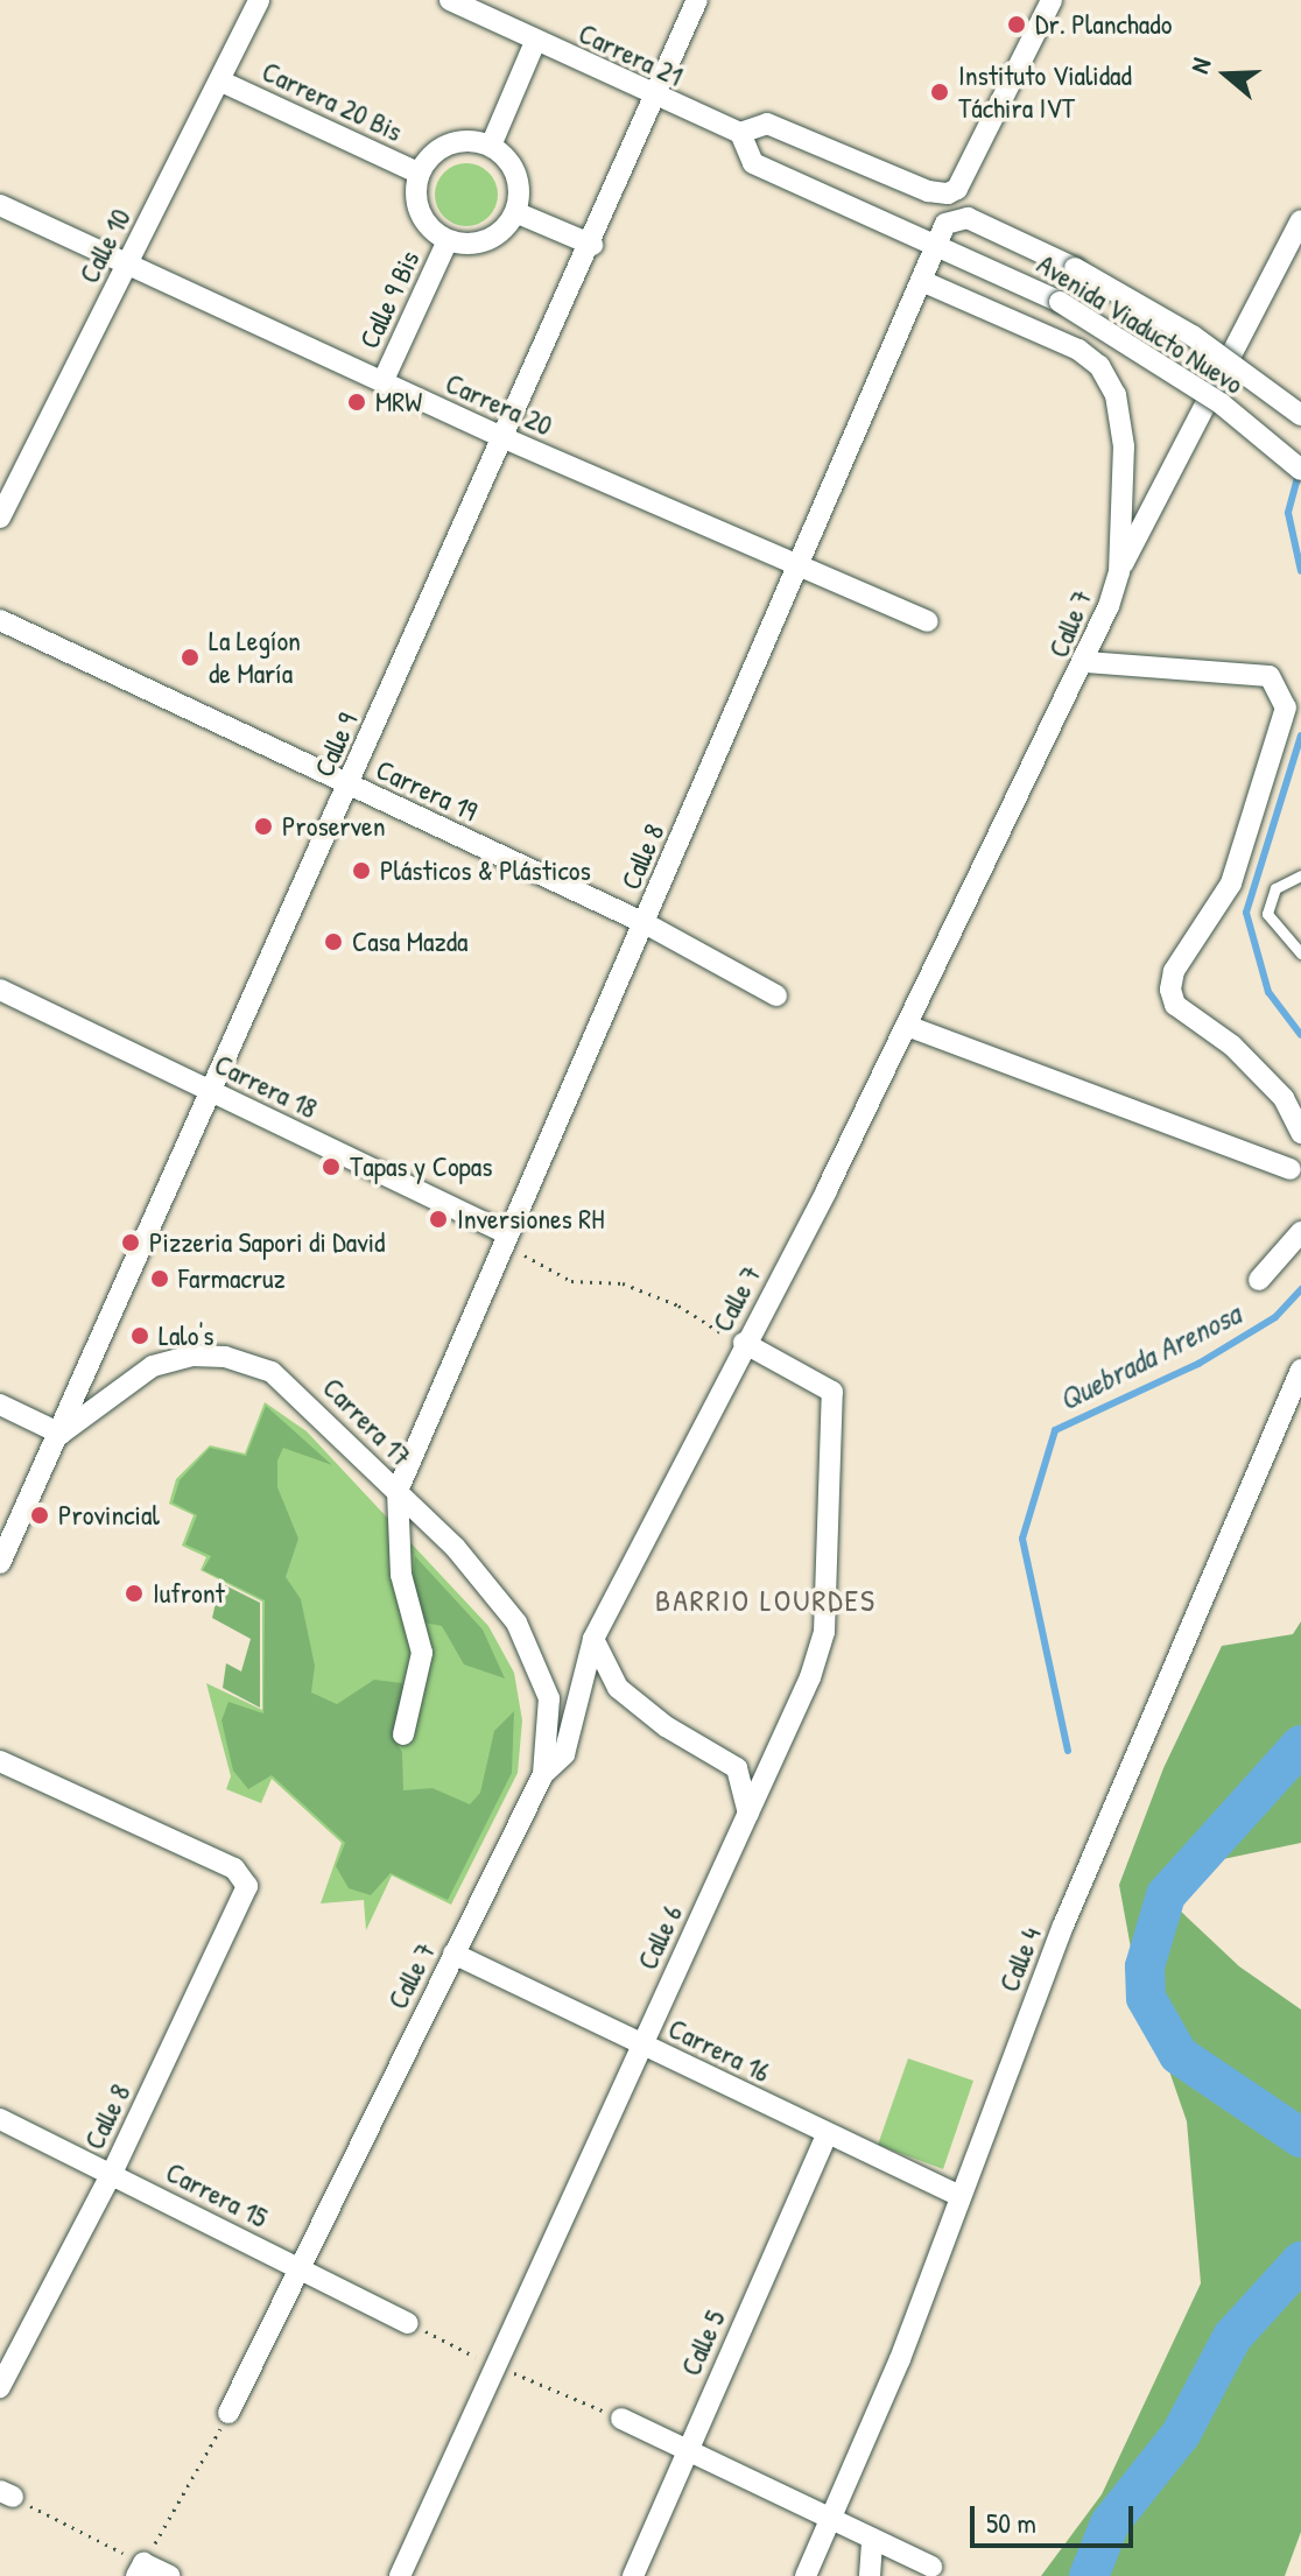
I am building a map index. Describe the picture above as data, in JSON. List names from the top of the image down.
{
  "streets": {
    "street": [
      "Carrera 21",
      "Carrera 20 Bis",
      "Calle 10",
      "Calle 9 Bis",
      "Avenida Viaducto Nuevo",
      "Carrera 20",
      "Calle 7",
      "Calle 9",
      "Carrera 19",
      "Calle 8",
      "Carrera 18",
      "Carrera 17",
      "Calle 6",
      "Calle 4",
      "Carrera 16",
      "Carrera 15",
      "Calle 5"
    ]
  },
  "crossings": [
    ["Carrera 21", "Calle 9"],
    ["Carrera 20 Bis", "Calle 10"],
    ["Carrera 20 Bis", "Calle 9 Bis"],
    ["Calle 10", "Carrera 20"],
    ["Calle 9 Bis", "Carrera 20"],
    ["Avenida Viaducto Nuevo", "Calle 8"],
    ["Carrera 20", "Calle 9"],
    ["Carrera 20", "Calle 8"],
    ["Calle 7", "Calle 8"],
    ["Calle 7", "Carrera 17"],
    ["Calle 7", "Calle 6"],
    ["Calle 7", "Carrera 16"],
    ["Calle 7", "Carrera 15"],
    ["Calle 9", "Carrera 19"],
    ["Calle 9", "Carrera 18"],
    ["Calle 9", "Carrera 17"],
    ["Carrera 19", "Calle 8"],
    ["Calle 8", "Carrera 18"],
    ["Calle 8", "Carrera 17"],
    ["Calle 8", "Carrera 15"],
    ["Calle 6", "Carrera 16"],
    ["Calle 4", "Carrera 16"],
    ["Carrera 16", "Calle 5"]
  ],
  "districts": ["BARRIO LOURDES"],
  "water": ["Quebrada Arenosa"],
  "places": [
    "Dr. Planchado",
    "Instituto Vialidad Táchira IVT",
    "MRW",
    "La Legíon de María",
    "Proserven",
    "Plásticos & Plásticos",
    "Casa Mazda",
    "Tapas y Copas",
    "Inversiones RH",
    "Pizzeria Sapori di David",
    "Farmacruz",
    "Lalo's",
    "Provincial",
    "Iufront"
  ],
  "scale_bar": "50 m",
  "north": "left"
}
